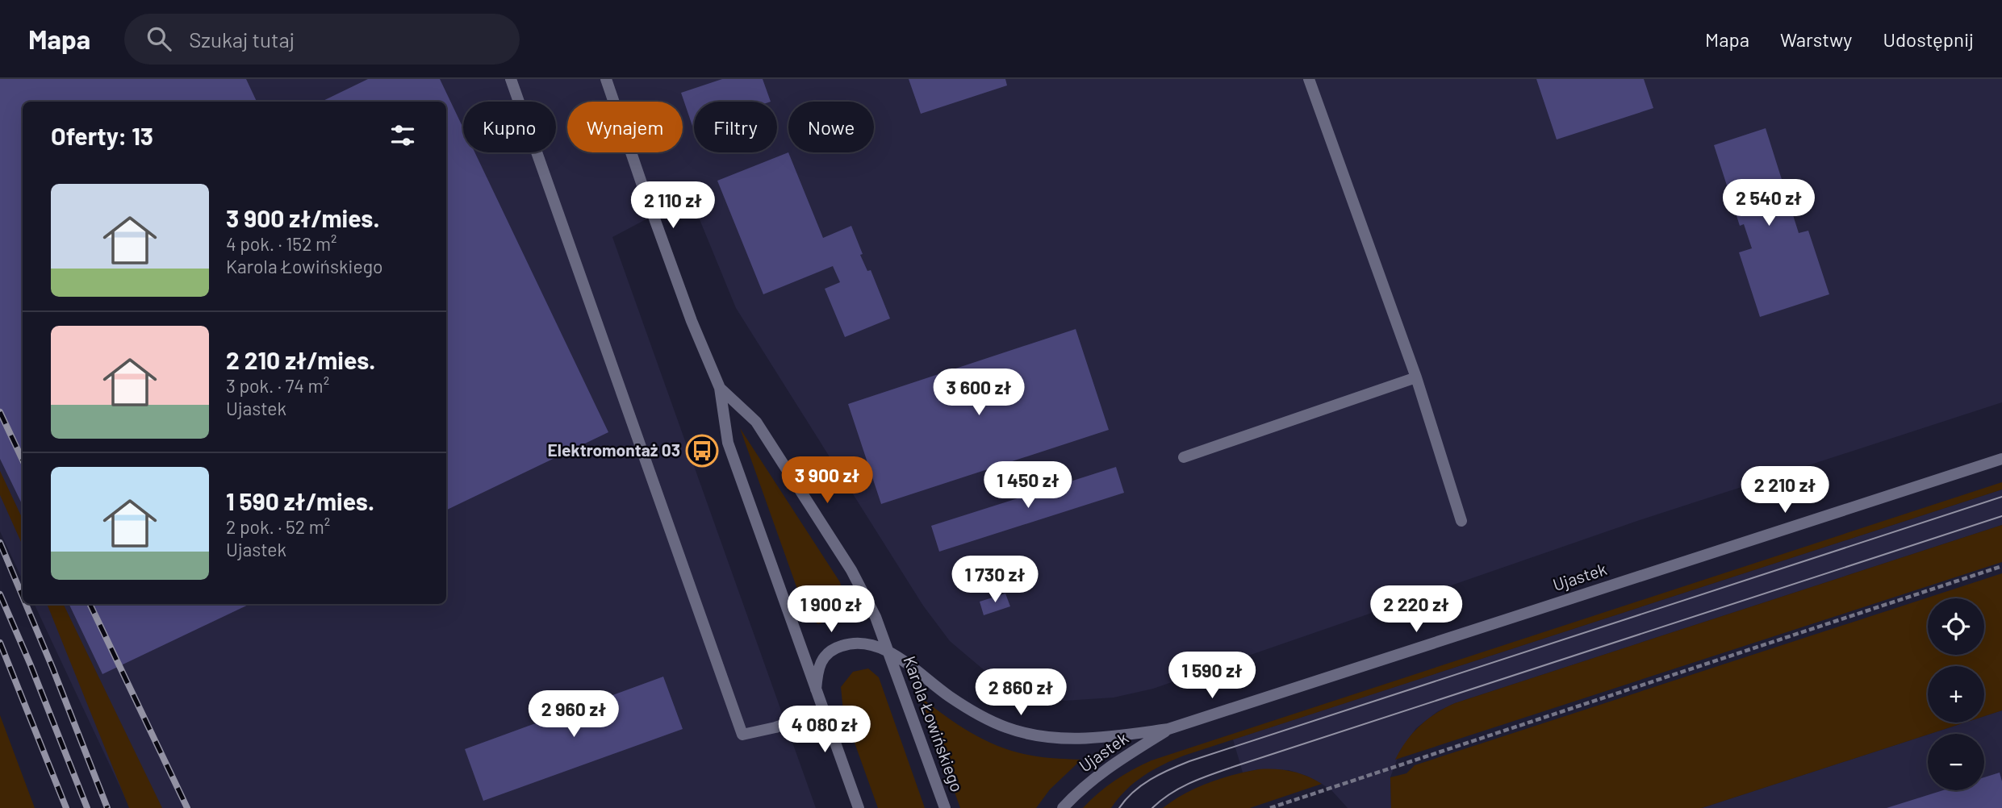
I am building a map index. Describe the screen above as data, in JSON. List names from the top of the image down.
{
  "streets": {
    "street": ["Ujastek", "Karola Łowińskiego"]
  },
  "crossings": [
    ["Ujastek", "Karola Łowińskiego"]
  ],
  "places": {
    "bus stop": ["Elektromontaż 03"]
  },
  "page": {
    "header": "Mapa",
    "search": "Szukaj tutaj",
    "nav": ["Mapa", "Warstwy", "Udostępnij"],
    "chip": [
      "Kupno",
      "Wynajem",
      "Filtry",
      "Nowe"
    ],
    "heading": "Oferty: 13",
    "list": [
      {
        "name": "3 900 zł/mies.",
        "note": "4 pok. · 152 m² · Karola Łowińskiego"
      },
      {
        "name": "2 210 zł/mies.",
        "note": "3 pok. · 74 m² · Ujastek"
      },
      {
        "name": "1 590 zł/mies.",
        "note": "2 pok. · 52 m² · Ujastek"
      }
    ],
    "price": [
      "2 540 zł",
      "2 110 zł",
      "3 600 zł",
      "3 900 zł",
      "1 450 zł",
      "2 210 zł",
      "1 730 zł",
      "1 900 zł",
      "2 220 zł",
      "1 590 zł",
      "2 860 zł",
      "2 960 zł",
      "4 080 zł"
    ],
    "map_buttons": ["+", "−"]
  }
}
